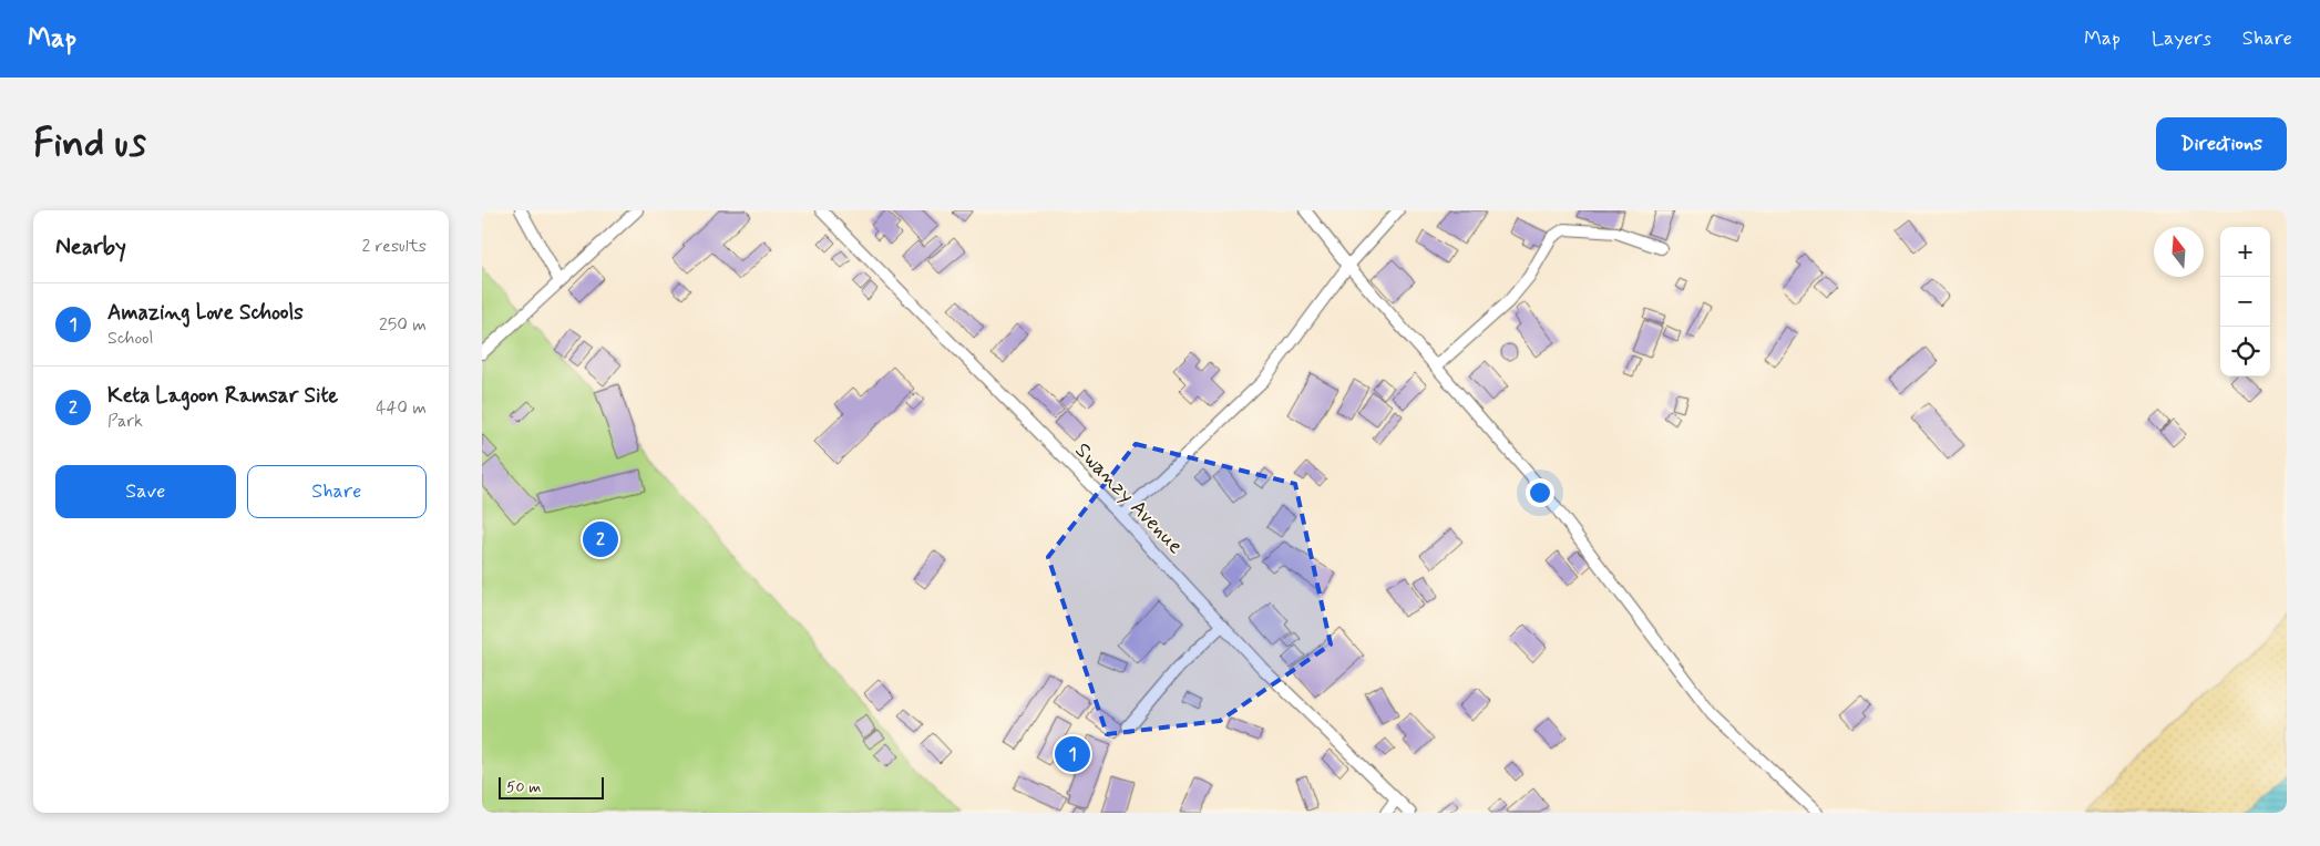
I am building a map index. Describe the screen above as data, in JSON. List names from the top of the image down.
{
  "streets": {
    "street": ["Swanzy Avenue"]
  },
  "scale_bar": "50 m",
  "north": "top",
  "page": {
    "header": "Map",
    "nav": ["Map", "Layers", "Share"],
    "buttons": [
      "Directions",
      ["Save", "Share"]
    ],
    "title": "Find us",
    "heading": ["Nearby", "2 results"],
    "map_buttons": ["+", "−"],
    "list": [
      {
        "mark": "1",
        "name": "Amazing Love Schools",
        "note": "School",
        "value": "250 m"
      },
      {
        "mark": "2",
        "name": "Keta Lagoon Ramsar Site",
        "note": "Park",
        "value": "440 m"
      }
    ],
    "pins": ["2", "1"],
    "scale": "50 m"
  }
}
